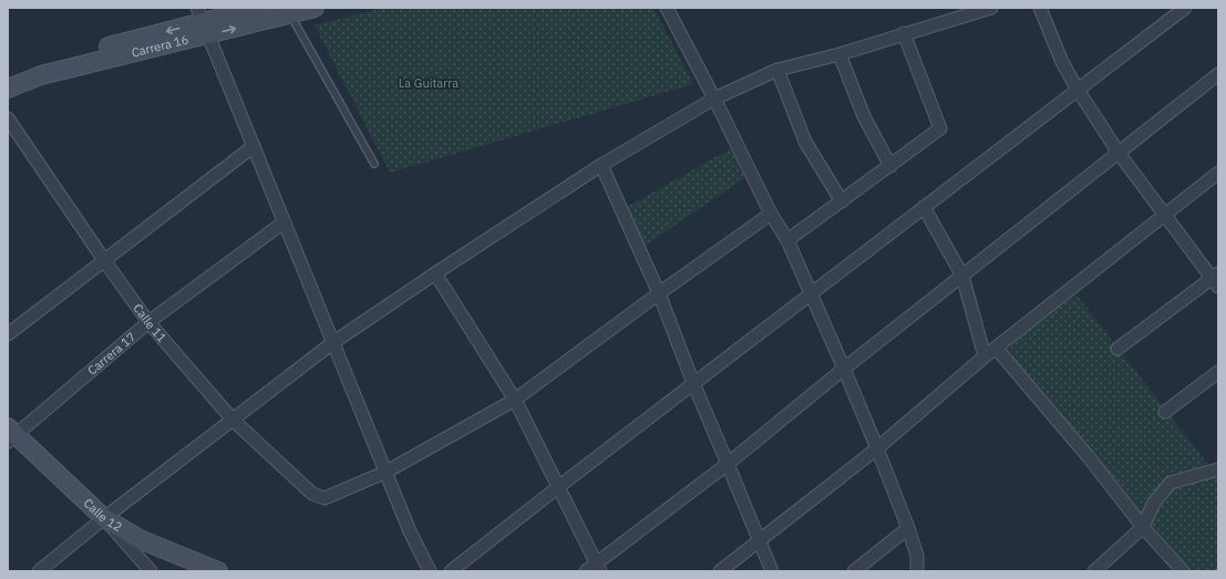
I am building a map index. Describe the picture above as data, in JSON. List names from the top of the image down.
{
  "streets": {
    "main road": ["Carrera 16", "Calle 12"],
    "street": ["Calle 11", "Carrera 17"]
  },
  "crossings": [
    ["Calle 11", "Carrera 17"],
    ["Carrera 17", "Calle 12"]
  ],
  "parks": ["La Guitarra"]
}
